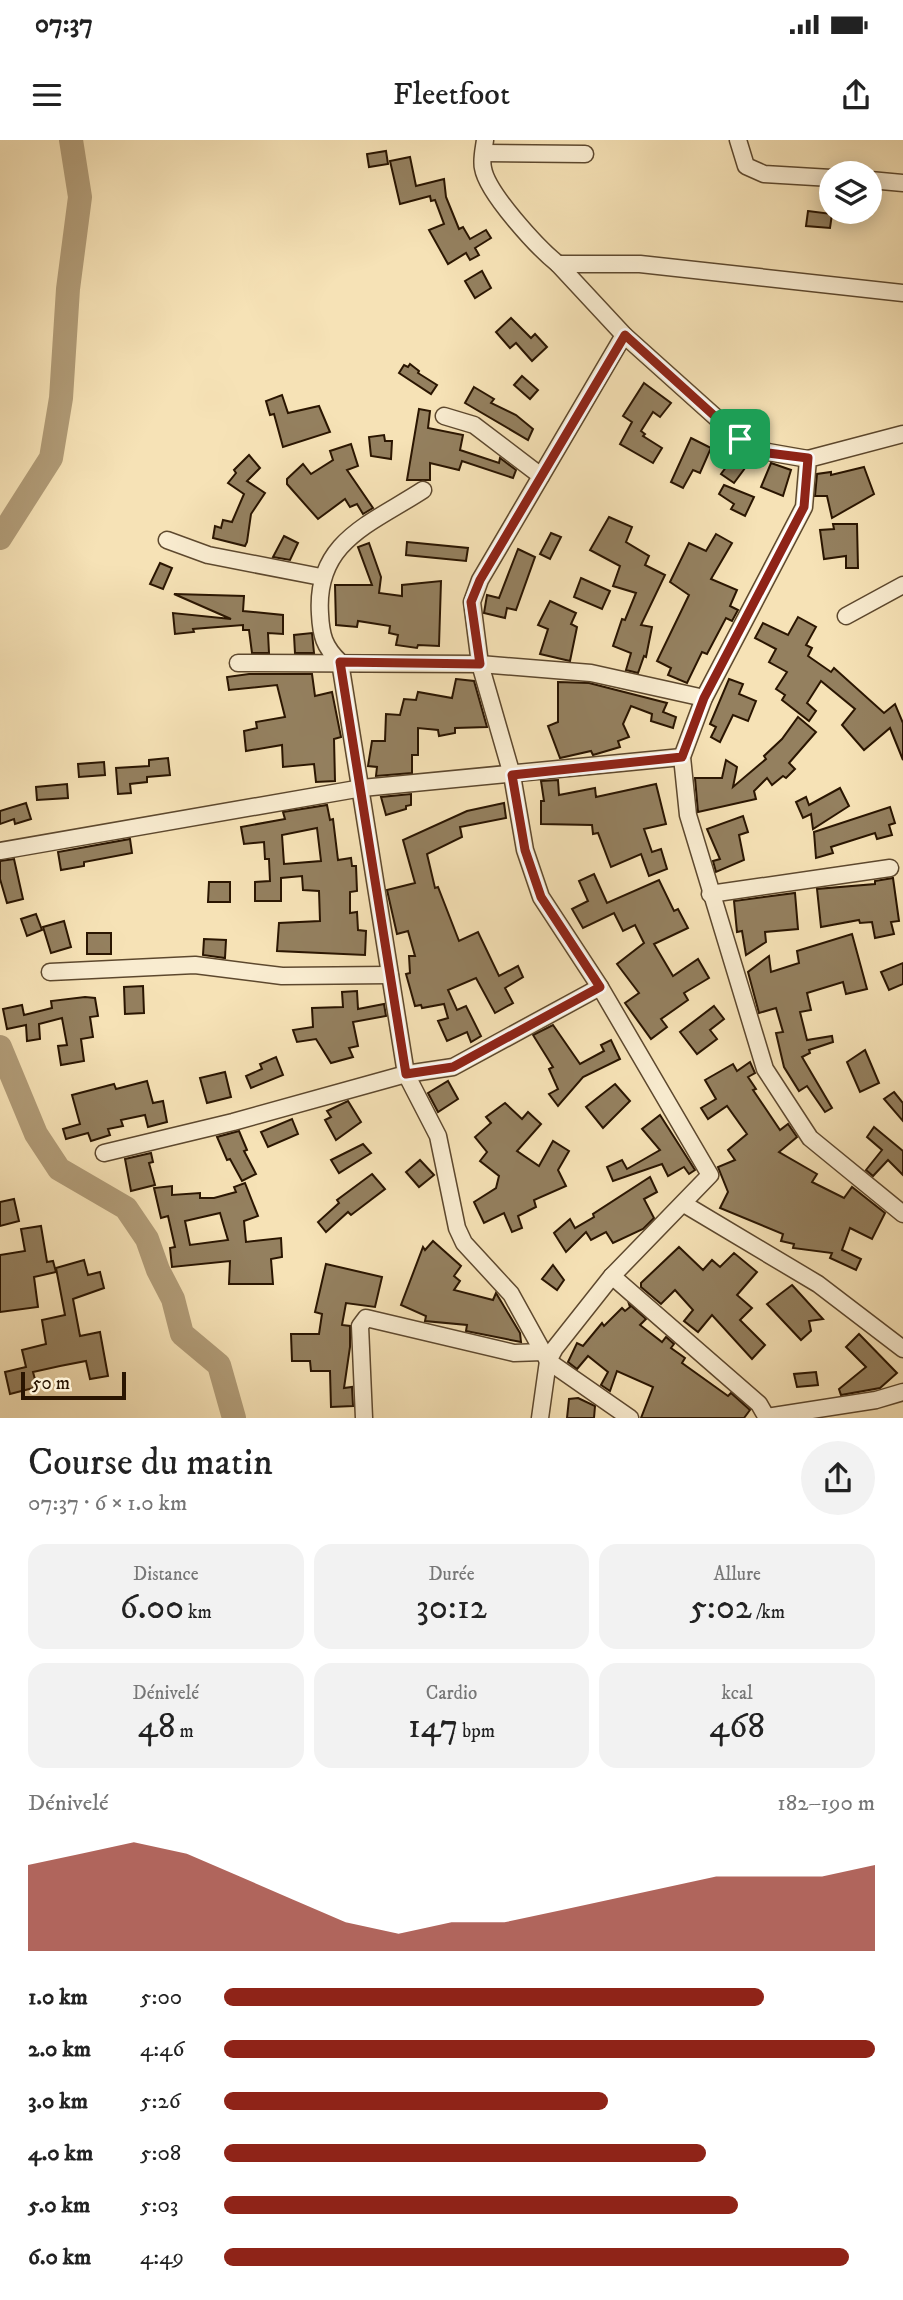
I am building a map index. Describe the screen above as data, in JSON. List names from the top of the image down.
{
  "scale_bar": "50 m",
  "page": {
    "status": "07:37",
    "header": "Fleetfoot",
    "scale": "50 m",
    "heading": ["Course du matin", "07:37 · 6 × 1.0 km"],
    "stats": [
      ["Distance", "6.00 km"],
      ["Durée", "30:12"],
      ["Allure", "5:02 /km"],
      ["Dénivelé", "48 m"],
      ["Cardio", "147 bpm"],
      ["kcal", "468"]
    ],
    "chart": ["Dénivelé", "182–190 m"],
    "list": [
      {
        "name": "1.0 km",
        "note": "5:00"
      },
      {
        "name": "2.0 km",
        "note": "4:46"
      },
      {
        "name": "3.0 km",
        "note": "5:26"
      },
      {
        "name": "4.0 km",
        "note": "5:08"
      },
      {
        "name": "5.0 km",
        "note": "5:03"
      },
      {
        "name": "6.0 km",
        "note": "4:49"
      }
    ]
  }
}
